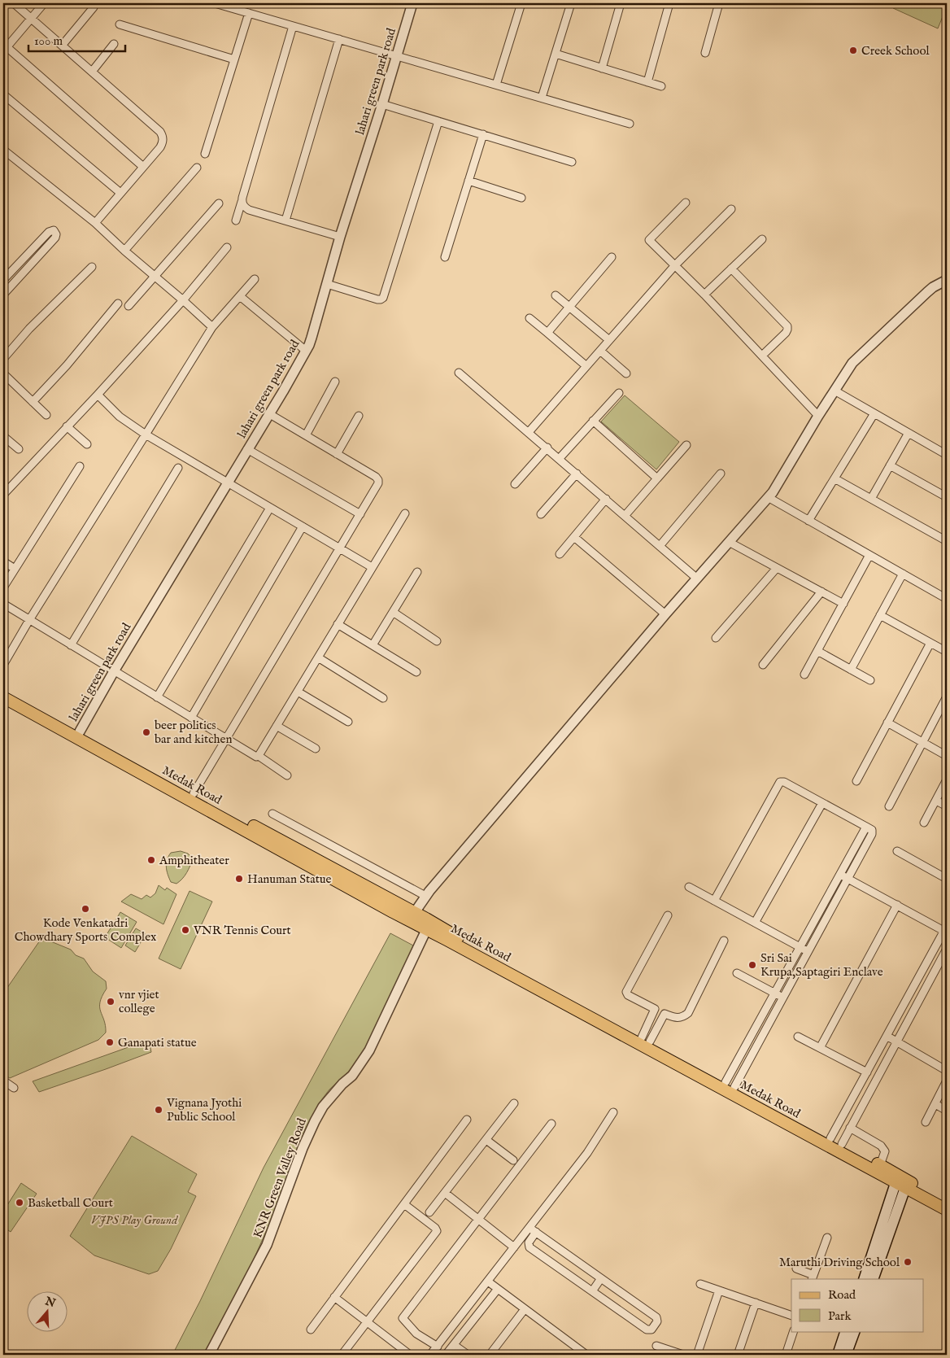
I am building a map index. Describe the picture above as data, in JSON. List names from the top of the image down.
{
  "streets": {
    "main road": ["Medak Road"],
    "street": ["lahari green park road", "KNR Green Valley Road"]
  },
  "crossings": [
    ["lahari green park road", "Medak Road"],
    ["Medak Road", "KNR Green Valley Road"]
  ],
  "parks": ["VJPS Play Ground"],
  "places": [
    "Creek School",
    "beer politics bar and kitchen",
    "Amphitheater",
    "Hanuman Statue",
    "Kode Venkatadri Chowdhary Sports Complex",
    "VNR Tennis Court",
    "Sri Sai Krupa,Saptagiri Enclave",
    "vnr vjiet college",
    "Ganapati statue",
    "Vignana Jyothi Public School",
    "Basketball Court",
    "Maruthi Driving School"
  ],
  "legend": ["Road", "Park"],
  "scale_bar": "100 m",
  "north": "top"
}
